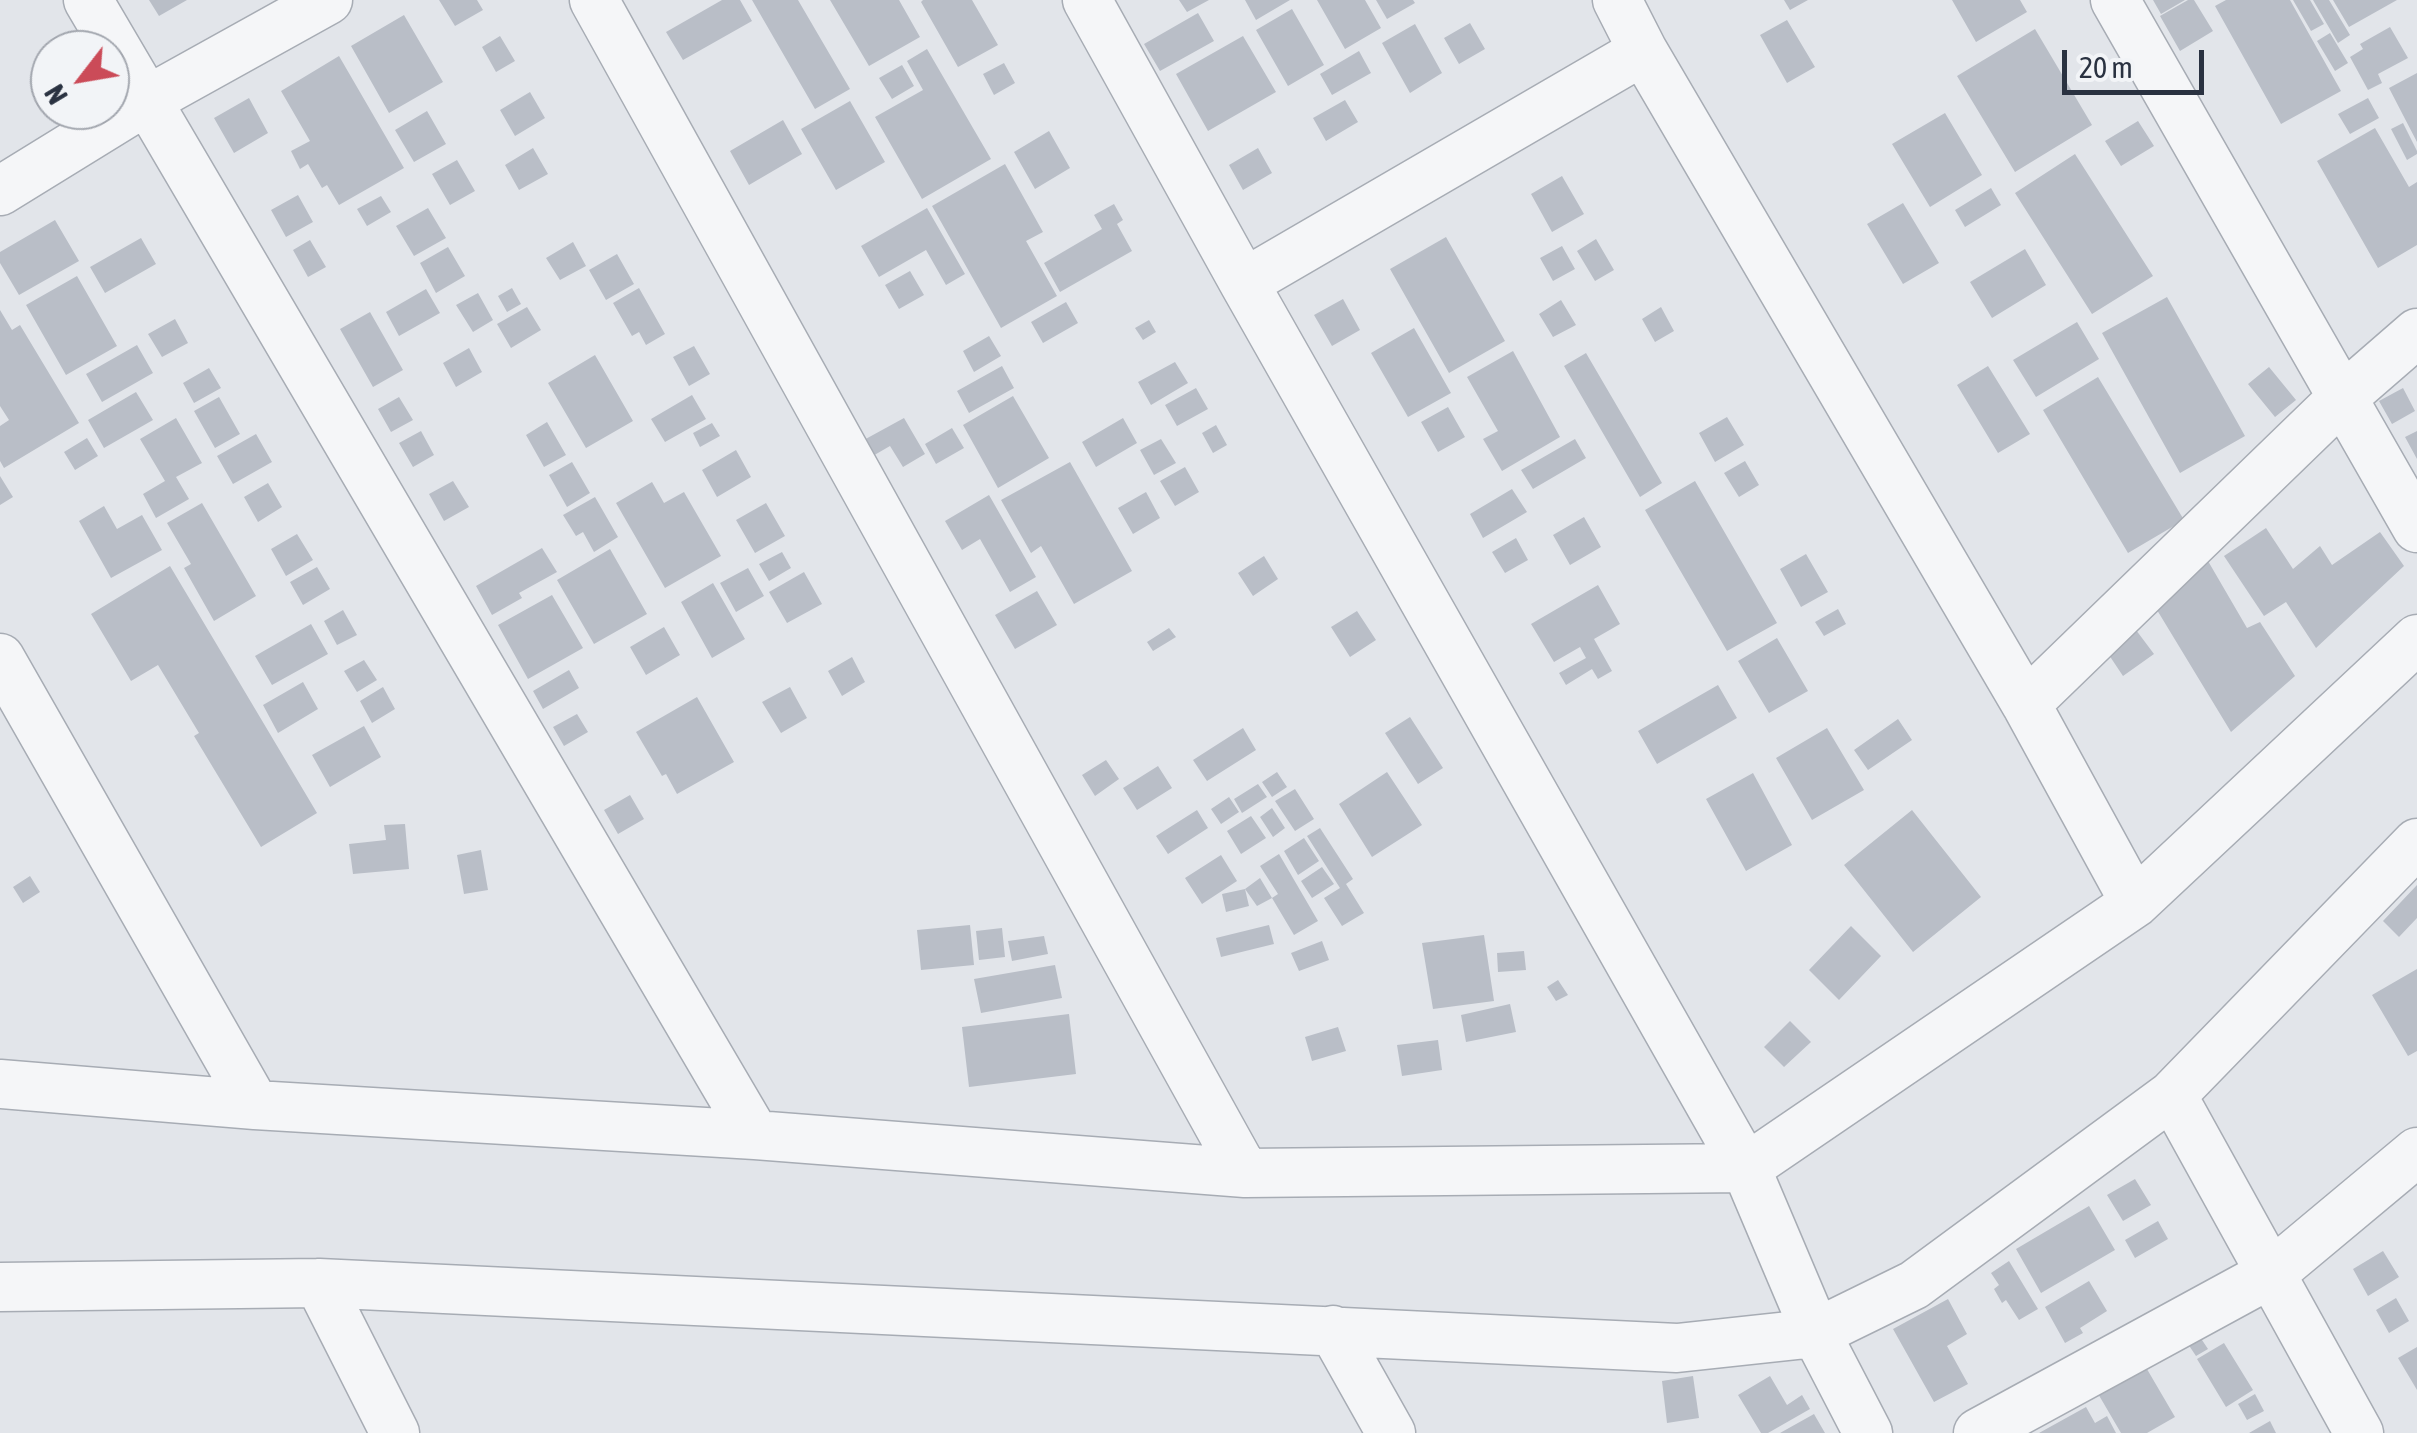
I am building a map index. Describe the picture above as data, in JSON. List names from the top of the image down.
{
  "scale_bar": "20 m",
  "north": "bottom left"
}
